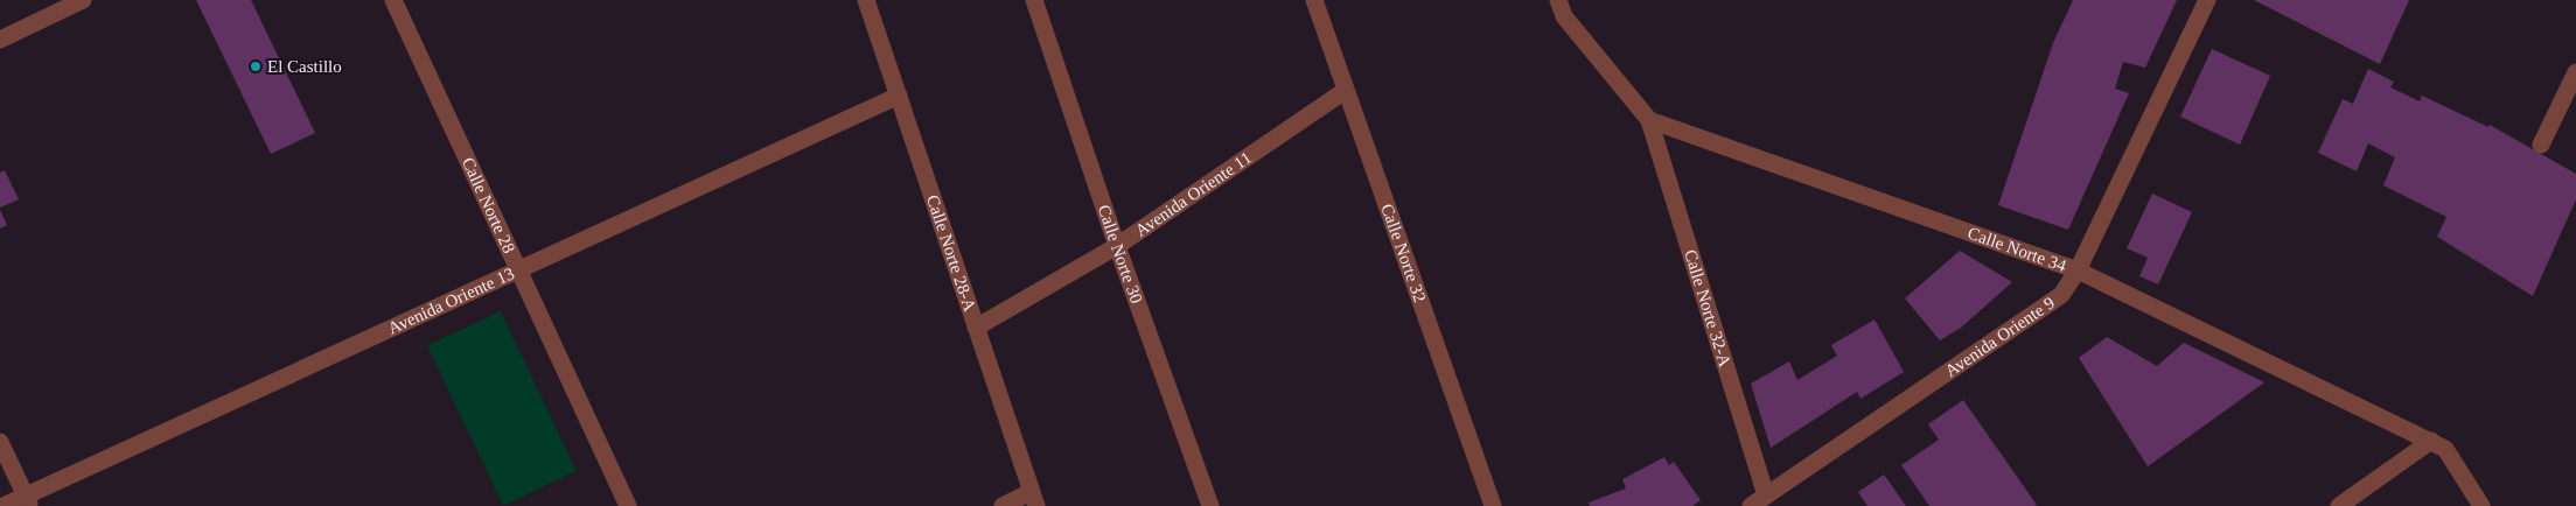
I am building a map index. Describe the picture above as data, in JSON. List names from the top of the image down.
{
  "streets": {
    "street": [
      "Avenida Oriente 11",
      "Calle Norte 28",
      "Calle Norte 34",
      "Calle Norte 28-A",
      "Calle Norte 32",
      "Calle Norte 30",
      "Avenida Oriente 13",
      "Calle Norte 32-A",
      "Avenida Oriente 9"
    ]
  },
  "crossings": [
    ["Avenida Oriente 11", "Calle Norte 28-A"],
    ["Avenida Oriente 11", "Calle Norte 32"],
    ["Avenida Oriente 11", "Calle Norte 30"],
    ["Calle Norte 28", "Avenida Oriente 13"],
    ["Calle Norte 34", "Calle Norte 32-A"],
    ["Calle Norte 34", "Avenida Oriente 9"],
    ["Calle Norte 28-A", "Avenida Oriente 13"],
    ["Calle Norte 32-A", "Avenida Oriente 9"]
  ],
  "places": ["El Castillo"]
}
